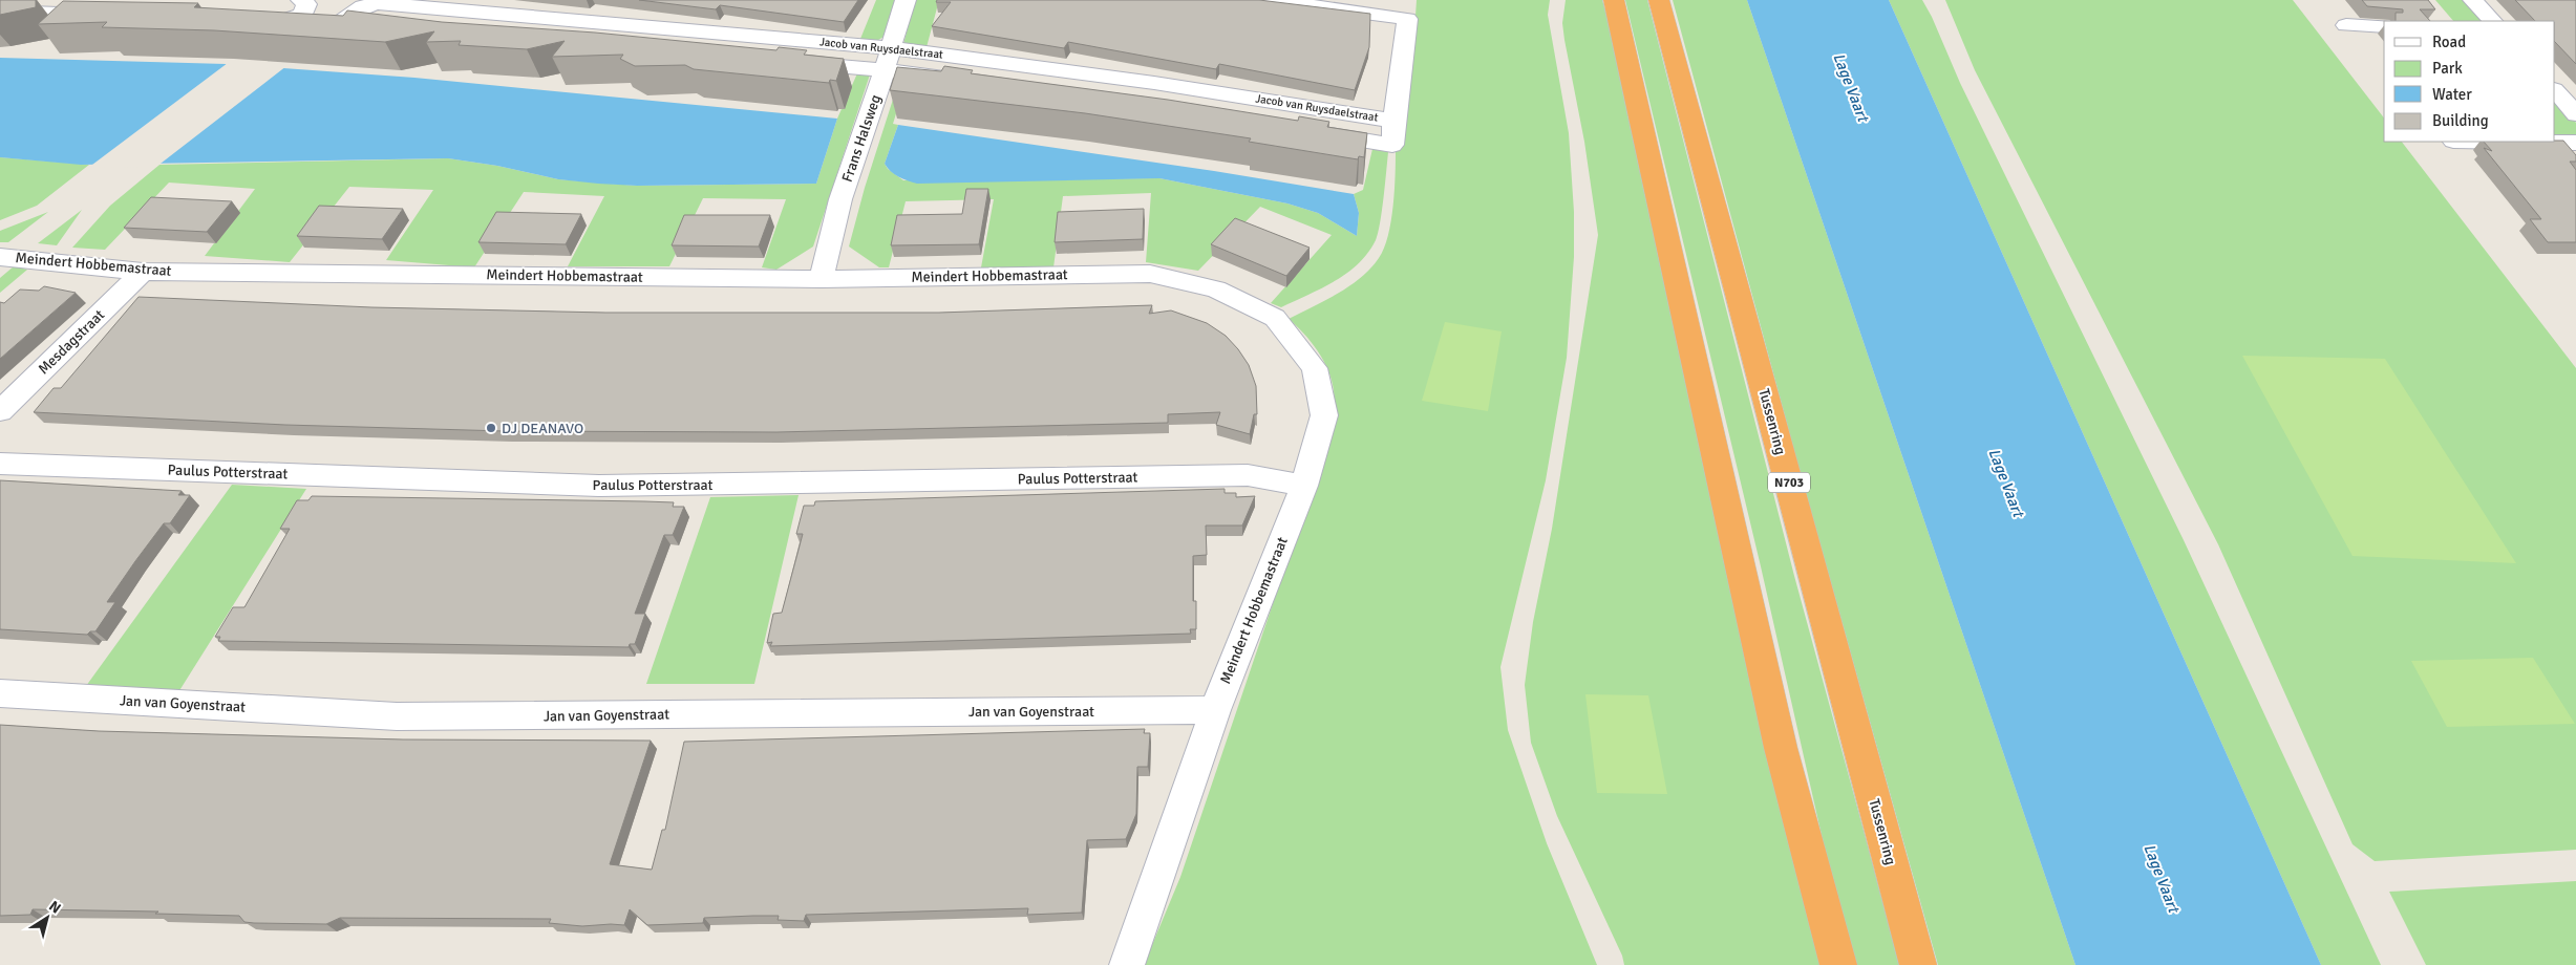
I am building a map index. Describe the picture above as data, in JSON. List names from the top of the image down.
{
  "streets": {
    "highway": ["Tussenring", "N703"],
    "street": [
      "Jacob van Ruysdaelstraat",
      "Frans Halsweg",
      "Meindert Hobbemastraat",
      "Mesdagstraat",
      "Paulus Potterstraat",
      "Jan van Goyenstraat"
    ]
  },
  "crossings": [
    ["Jacob van Ruysdaelstraat", "Frans Halsweg"],
    ["Frans Halsweg", "Meindert Hobbemastraat"],
    ["Meindert Hobbemastraat", "Mesdagstraat"],
    ["Meindert Hobbemastraat", "Paulus Potterstraat"],
    ["Meindert Hobbemastraat", "Jan van Goyenstraat"]
  ],
  "water": ["Lage Vaart"],
  "places": ["DJ DEANAVO"],
  "legend": [
    "Road",
    "Park",
    "Water",
    "Building"
  ],
  "north": "top right"
}
